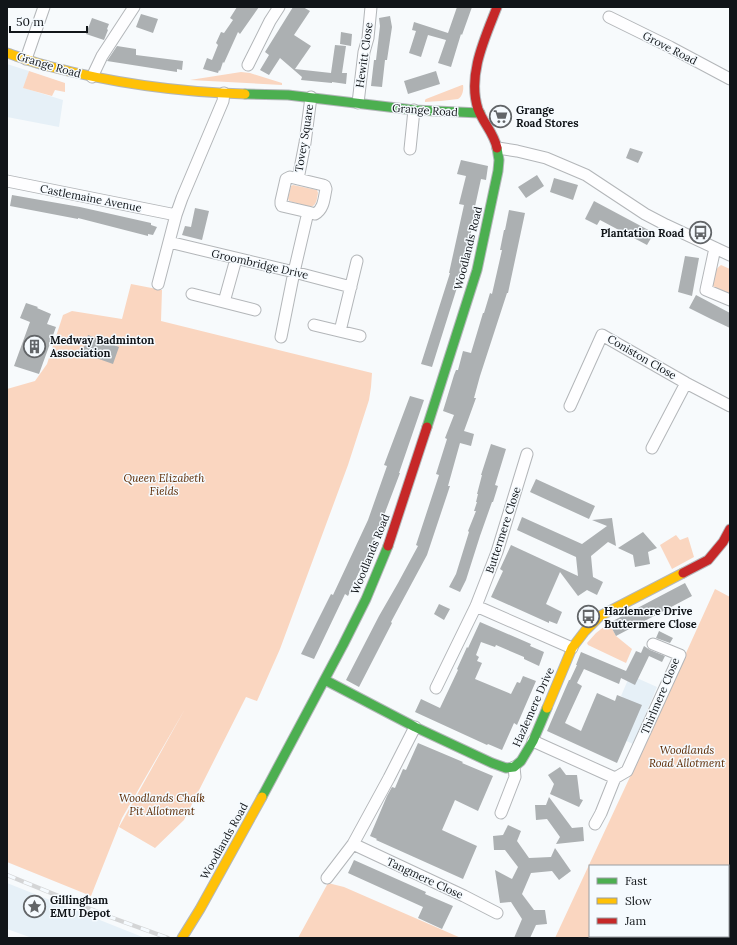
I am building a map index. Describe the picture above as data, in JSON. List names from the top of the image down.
{
  "streets": {
    "street": [
      "Grove Road",
      "Hewitt Close",
      "Grange Road",
      "Tovey Square",
      "Castlemaine Avenue",
      "Woodlands Road",
      "Groombridge Drive",
      "Coniston Close",
      "Buttermere Close",
      "Thirlmere Close",
      "Hazlemere Drive",
      "Tangmere Close"
    ]
  },
  "crossings": [
    ["Hewitt Close", "Grange Road"],
    ["Grange Road", "Tovey Square"]
  ],
  "parks": ["Queen Elizabeth Fields", "Woodlands Road Allotment", "Woodlands Chalk Pit Allotment"],
  "places": {
    "supermarket": ["Grange Road Stores"],
    "bus stop": ["Plantation Road", "Hazlemere Drive Buttermere Close"],
    "building": ["Medway Badminton Association"],
    "place": ["Gillingham EMU Depot"]
  },
  "legend": ["Fast", "Slow", "Jam"],
  "scale_bar": "50 m"
}
